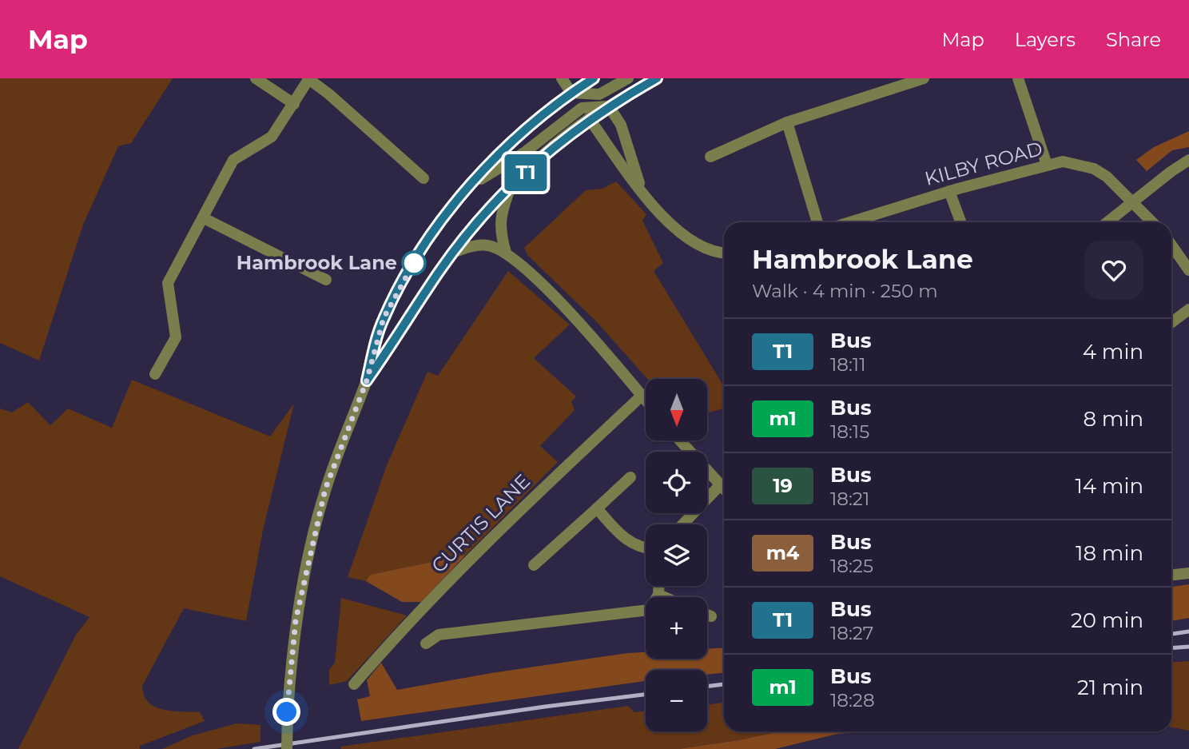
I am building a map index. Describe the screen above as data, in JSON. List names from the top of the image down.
{
  "streets": {
    "street": ["KILBY ROAD", "CURTIS LANE"]
  },
  "places": ["Hambrook Lane"],
  "lines": ["bus line T1"],
  "north": "bottom",
  "page": {
    "header": "Map",
    "nav": ["Map", "Layers", "Share"],
    "on_map": "T1",
    "heading": ["Hambrook Lane", "Walk · 4 min · 250 m"],
    "list": [
      {
        "mark": "T1",
        "name": "Bus",
        "note": "18:11",
        "value": "4 min"
      },
      {
        "mark": "m1",
        "name": "Bus",
        "note": "18:15",
        "value": "8 min"
      },
      {
        "mark": "19",
        "name": "Bus",
        "note": "18:21",
        "value": "14 min"
      },
      {
        "mark": "m4",
        "name": "Bus",
        "note": "18:25",
        "value": "18 min"
      },
      {
        "mark": "T1",
        "name": "Bus",
        "note": "18:27",
        "value": "20 min"
      },
      {
        "mark": "m1",
        "name": "Bus",
        "note": "18:28",
        "value": "21 min"
      }
    ],
    "map_buttons": ["+", "−"]
  }
}
